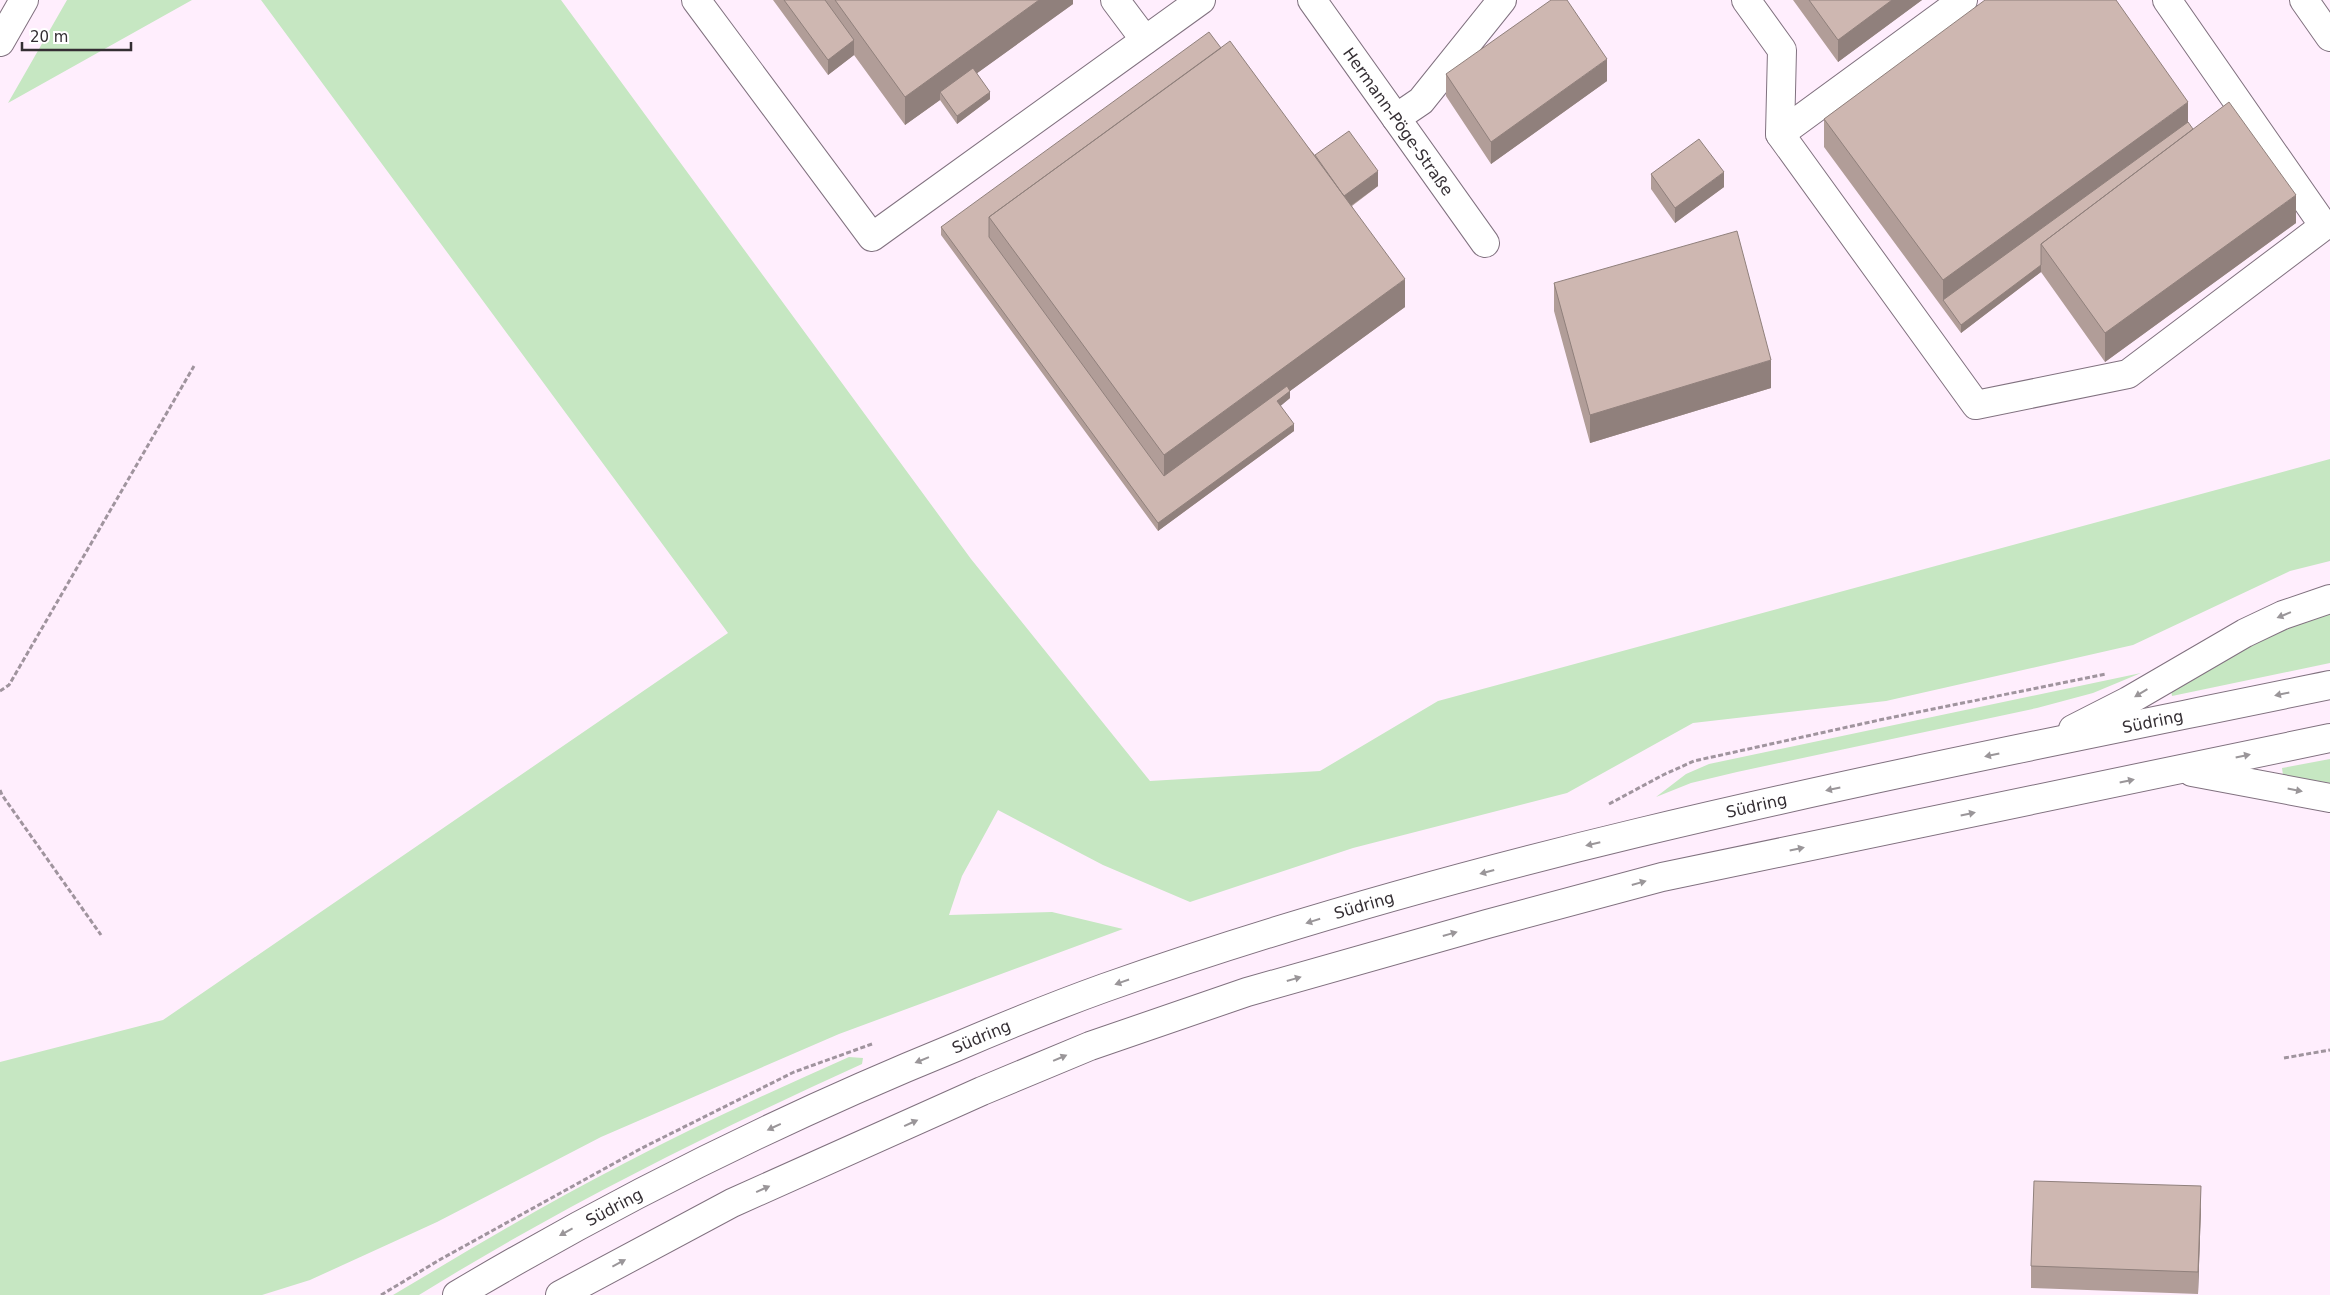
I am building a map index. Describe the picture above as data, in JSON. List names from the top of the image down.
{
  "streets": {
    "main road": ["Hermann-Pöge-Straße", "Südring"]
  },
  "scale_bar": "20 m"
}
